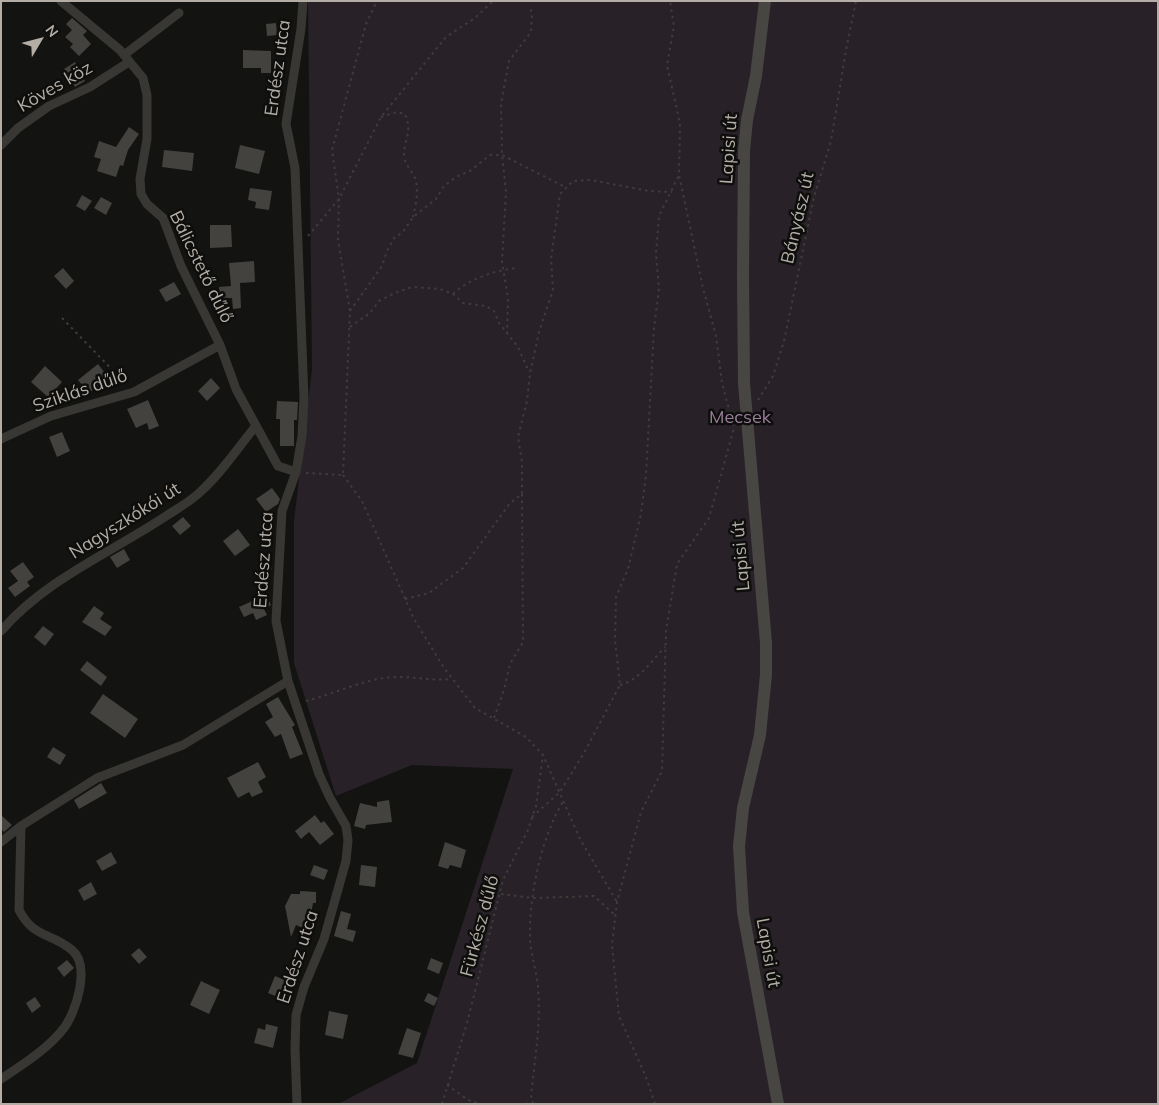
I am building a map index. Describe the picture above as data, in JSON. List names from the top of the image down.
{
  "streets": {
    "street": [
      "Erdész utca",
      "Köves köz",
      "Lapisi út",
      "Bálicstető dűlő",
      "Sziklás dűlő",
      "Nagyszkókói út"
    ],
    "path": ["Bányász út", "Fürkész dűlő"]
  },
  "crossings": [
    ["Erdész utca", "Bálicstető dűlő"],
    ["Köves köz", "Bálicstető dűlő"],
    ["Lapisi út", "Bányász út"],
    ["Bálicstető dűlő", "Sziklás dűlő"],
    ["Bálicstető dűlő", "Nagyszkókói út"]
  ],
  "parks": ["Mecsek"],
  "north": "top right"
}
